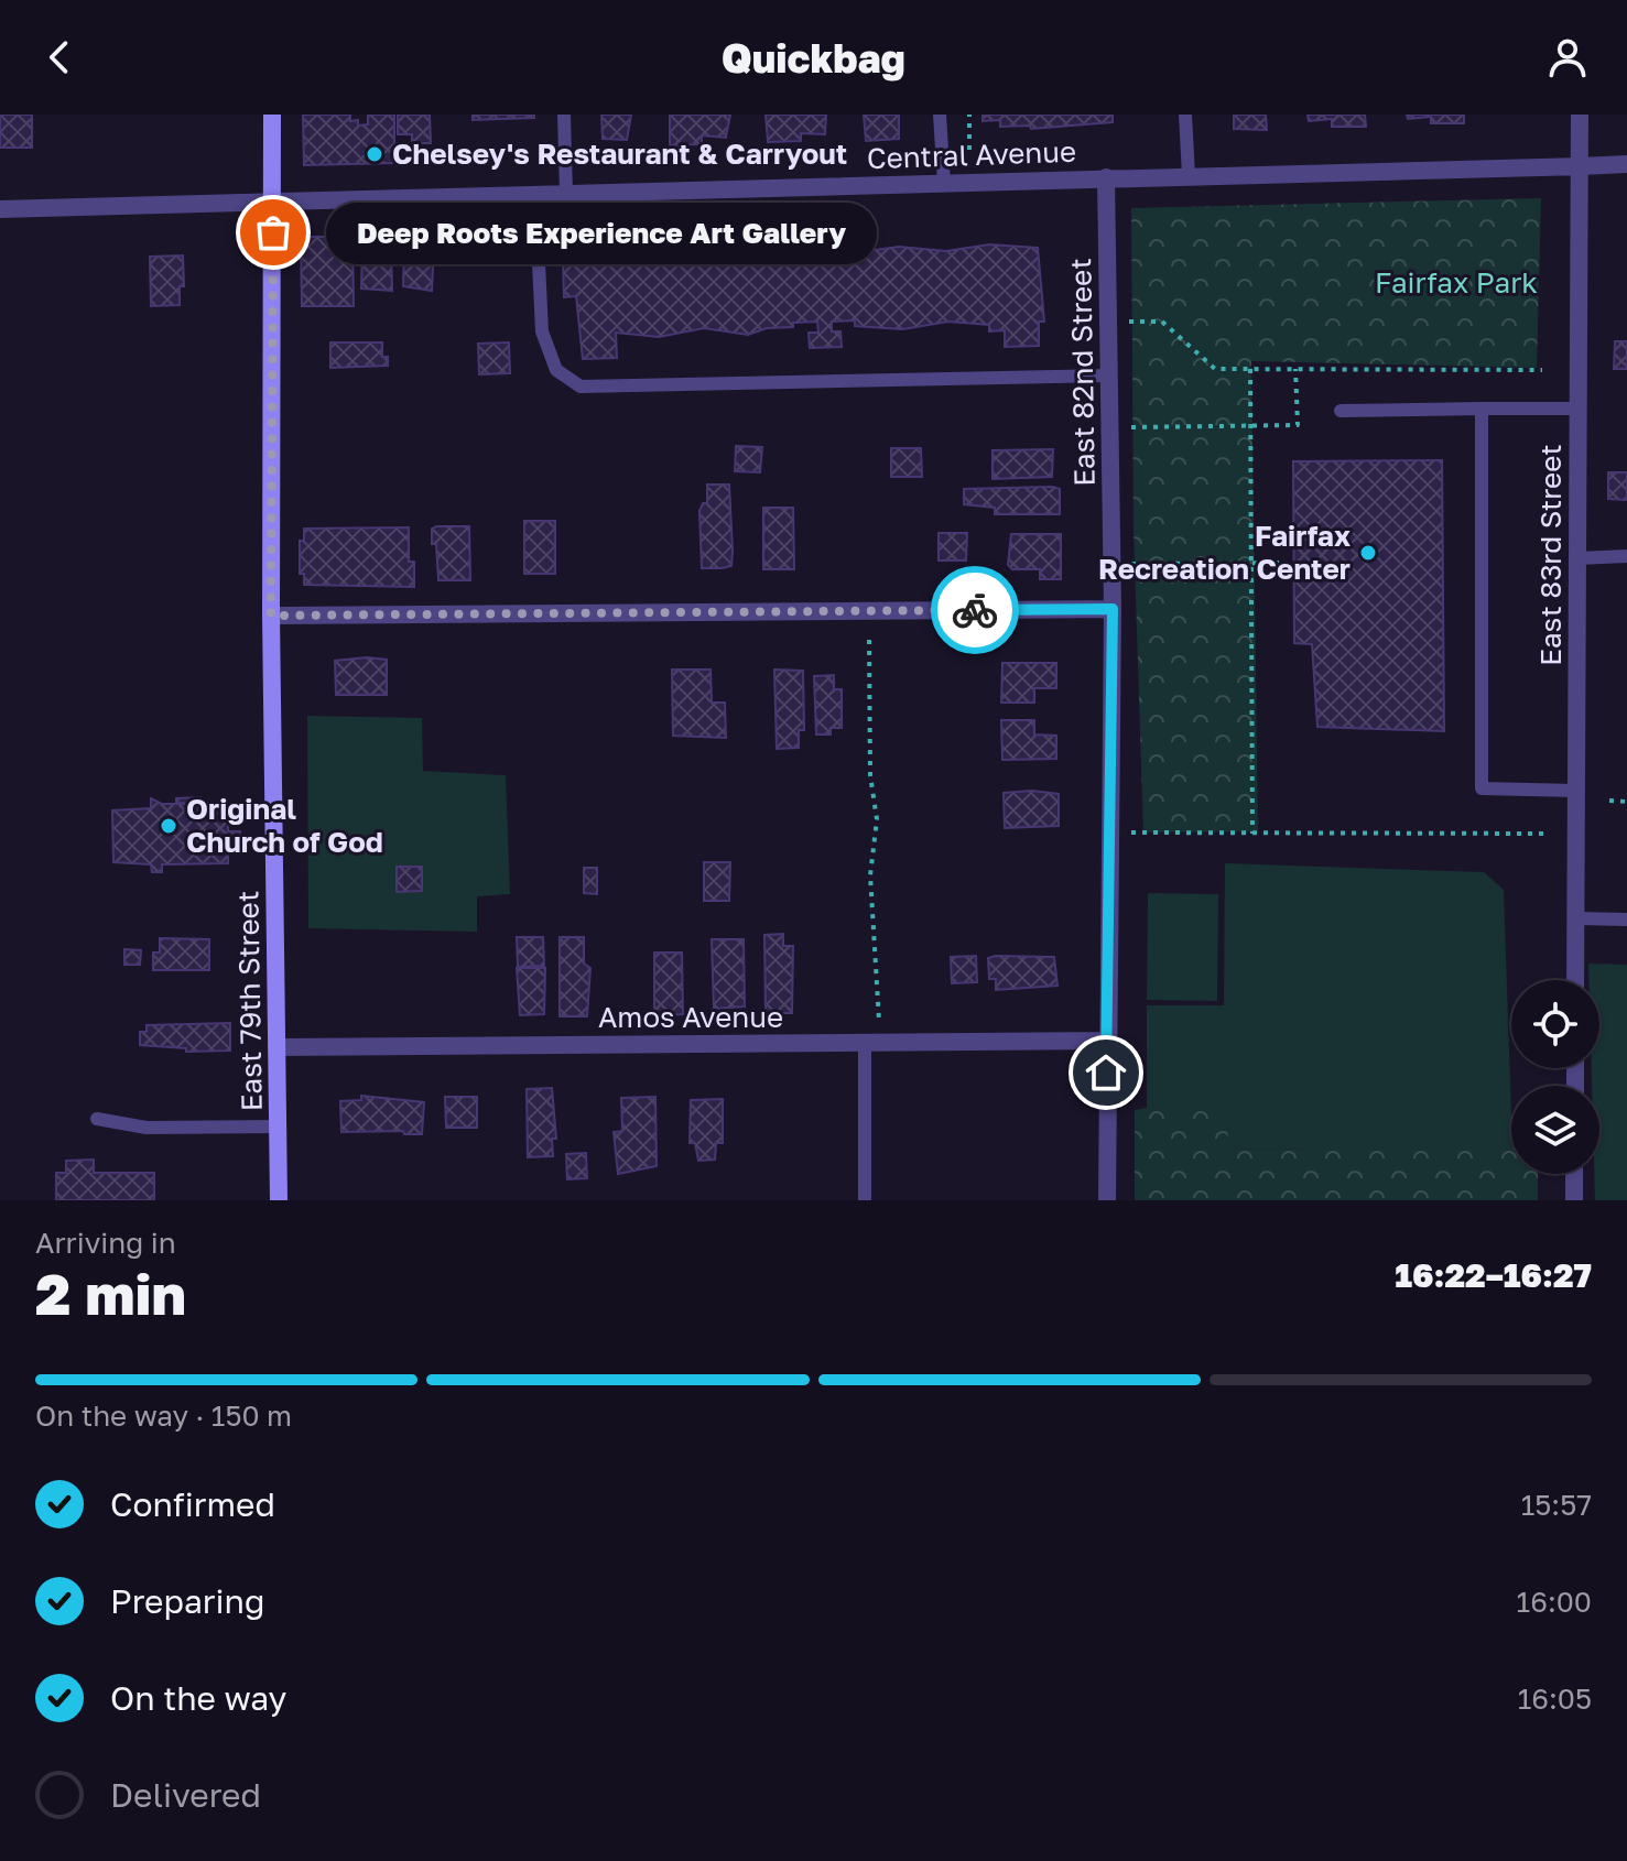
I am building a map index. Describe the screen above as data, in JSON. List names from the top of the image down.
{
  "streets": {
    "main road": ["East 79th Street"],
    "street": [
      "Central Avenue",
      "East 82nd Street",
      "East 83rd Street",
      "Amos Avenue"
    ]
  },
  "crossings": [
    ["Central Avenue", "East 82nd Street"],
    ["Central Avenue", "East 83rd Street"],
    ["Central Avenue", "East 79th Street"],
    ["East 82nd Street", "Amos Avenue"],
    ["East 79th Street", "Amos Avenue"]
  ],
  "parks": ["Fairfax Park"],
  "places": [
    "Chelsey's Restaurant & Carryout",
    "Deep Roots Experience Art Gallery",
    "Fairfax Recreation Center",
    "Original Church of God"
  ],
  "page": {
    "header": "Quickbag",
    "bubble": "Deep Roots Experience Art Gallery",
    "heading": ["2 min", "Arriving in", "16:22–16:27"],
    "bar": "On the way · 150 m",
    "list": [
      ["Confirmed", "15:57"],
      ["Preparing", "16:00"],
      ["On the way", "16:05"],
      "Delivered"
    ]
  }
}
